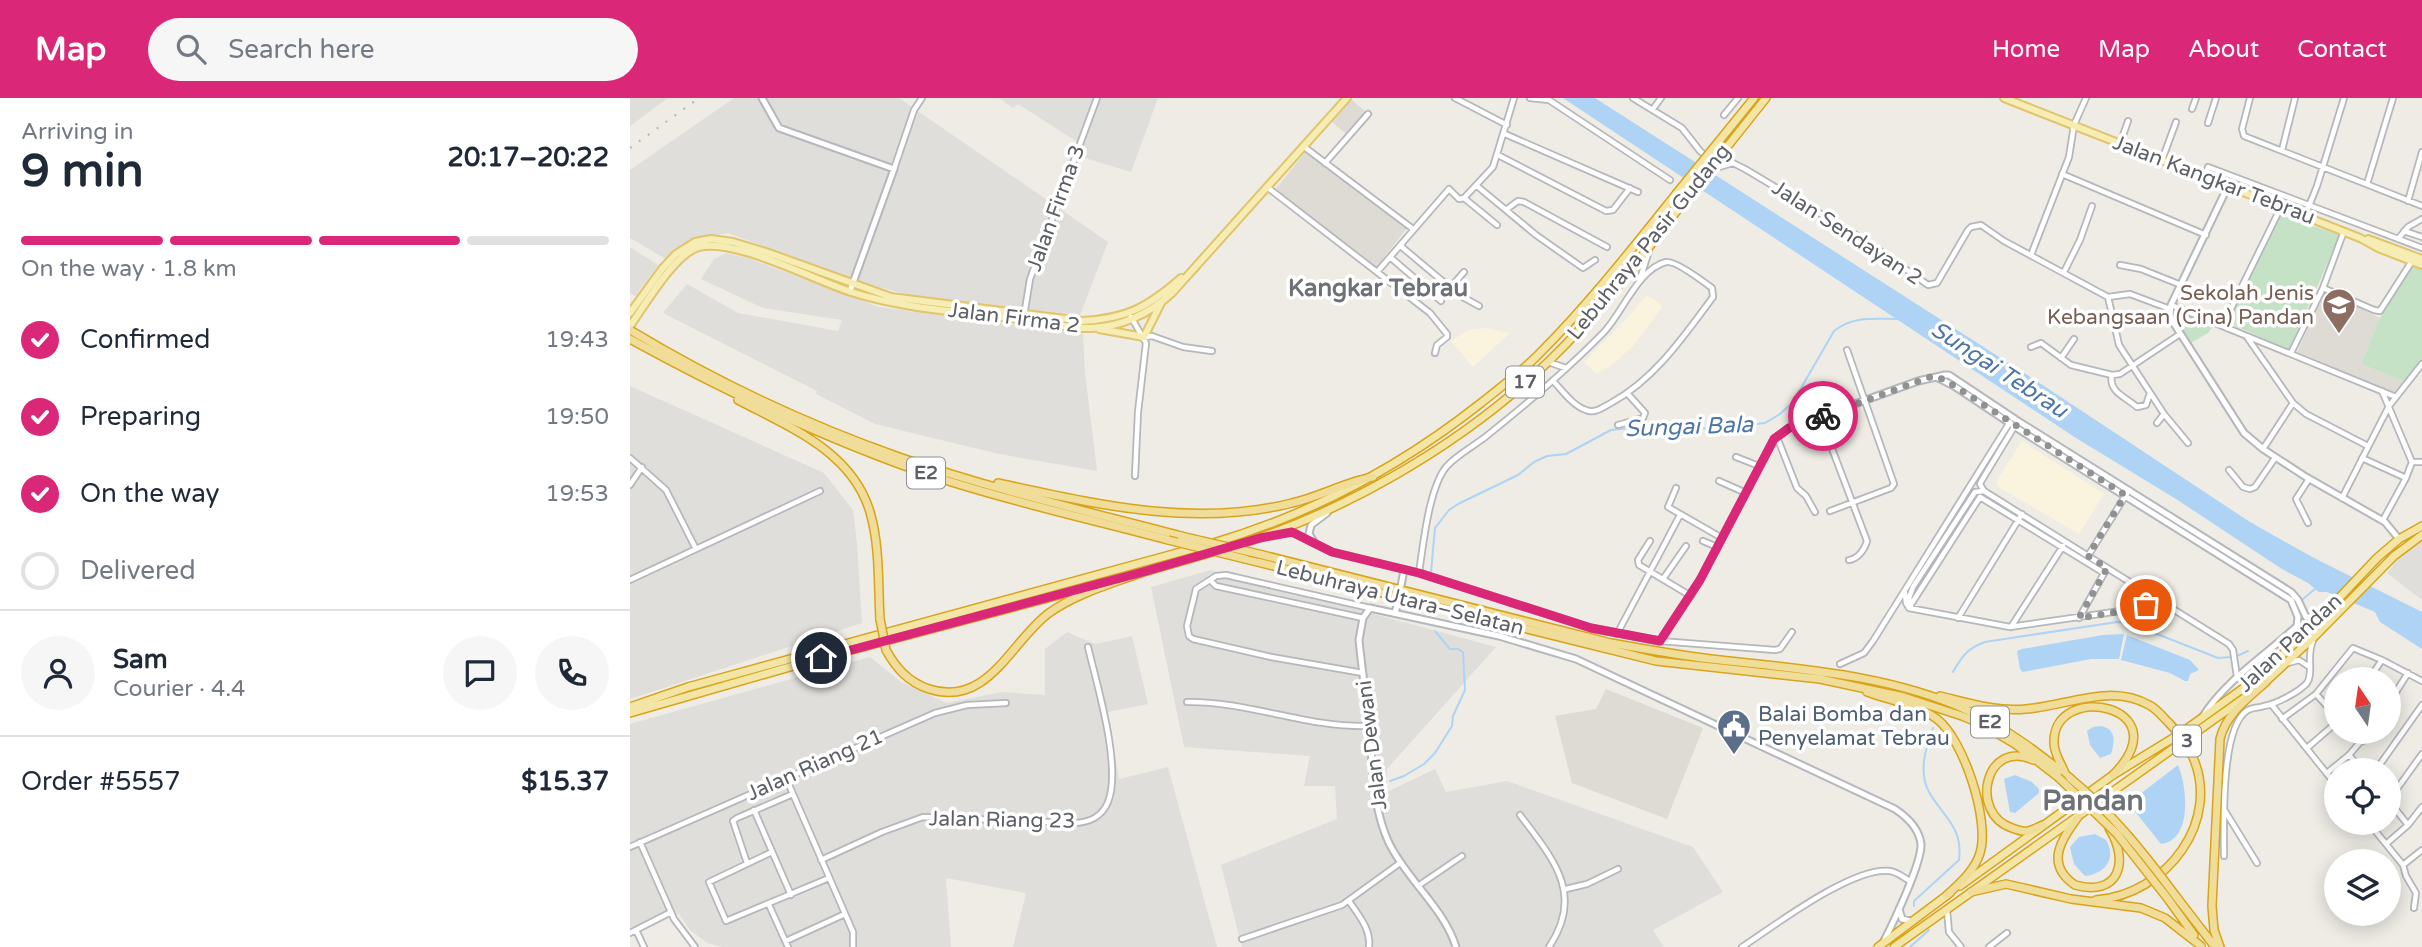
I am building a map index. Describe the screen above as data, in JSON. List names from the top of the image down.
{
  "streets": {
    "highway": [
      "Lebuhraya Pasir Gudang",
      "17",
      "E2",
      "Lebuhraya Utara–Selatan",
      "Jalan Pandan",
      "3"
    ],
    "main road": ["Jalan Kangkar Tebrau", "Jalan Firma 2"],
    "street": [
      "Jalan Firma 3",
      "Jalan Sendayan 2",
      "Jalan Dewani",
      "Jalan Riang 21",
      "Jalan Riang 23"
    ]
  },
  "crossings": [
    ["Jalan Firma 3", "Jalan Firma 2"],
    ["Jalan Firma 2", "Lebuhraya Utara–Selatan"],
    ["E2", "Lebuhraya Utara–Selatan"]
  ],
  "districts": ["Kangkar Tebrau", "Pandan"],
  "water": ["Sungai Tebrau", "Sungai Bala"],
  "places": {
    "school or university": ["Sekolah Jenis Kebangsaan (Cina) Pandan"],
    "public building": ["Balai Bomba dan Penyelamat Tebrau"]
  },
  "north": "top",
  "page": {
    "header": "Map",
    "search": "Search here",
    "nav": [
      "Home",
      "Map",
      "About",
      "Contact"
    ],
    "heading": ["9 min", "Arriving in", "20:17–20:22"],
    "panel": [
      "Sam",
      "Courier · 4.4",
      "Order #5557",
      "$15.37"
    ],
    "bar": "On the way · 1.8 km",
    "list": [
      ["Confirmed", "19:43"],
      ["Preparing", "19:50"],
      ["On the way", "19:53"],
      "Delivered"
    ]
  }
}
